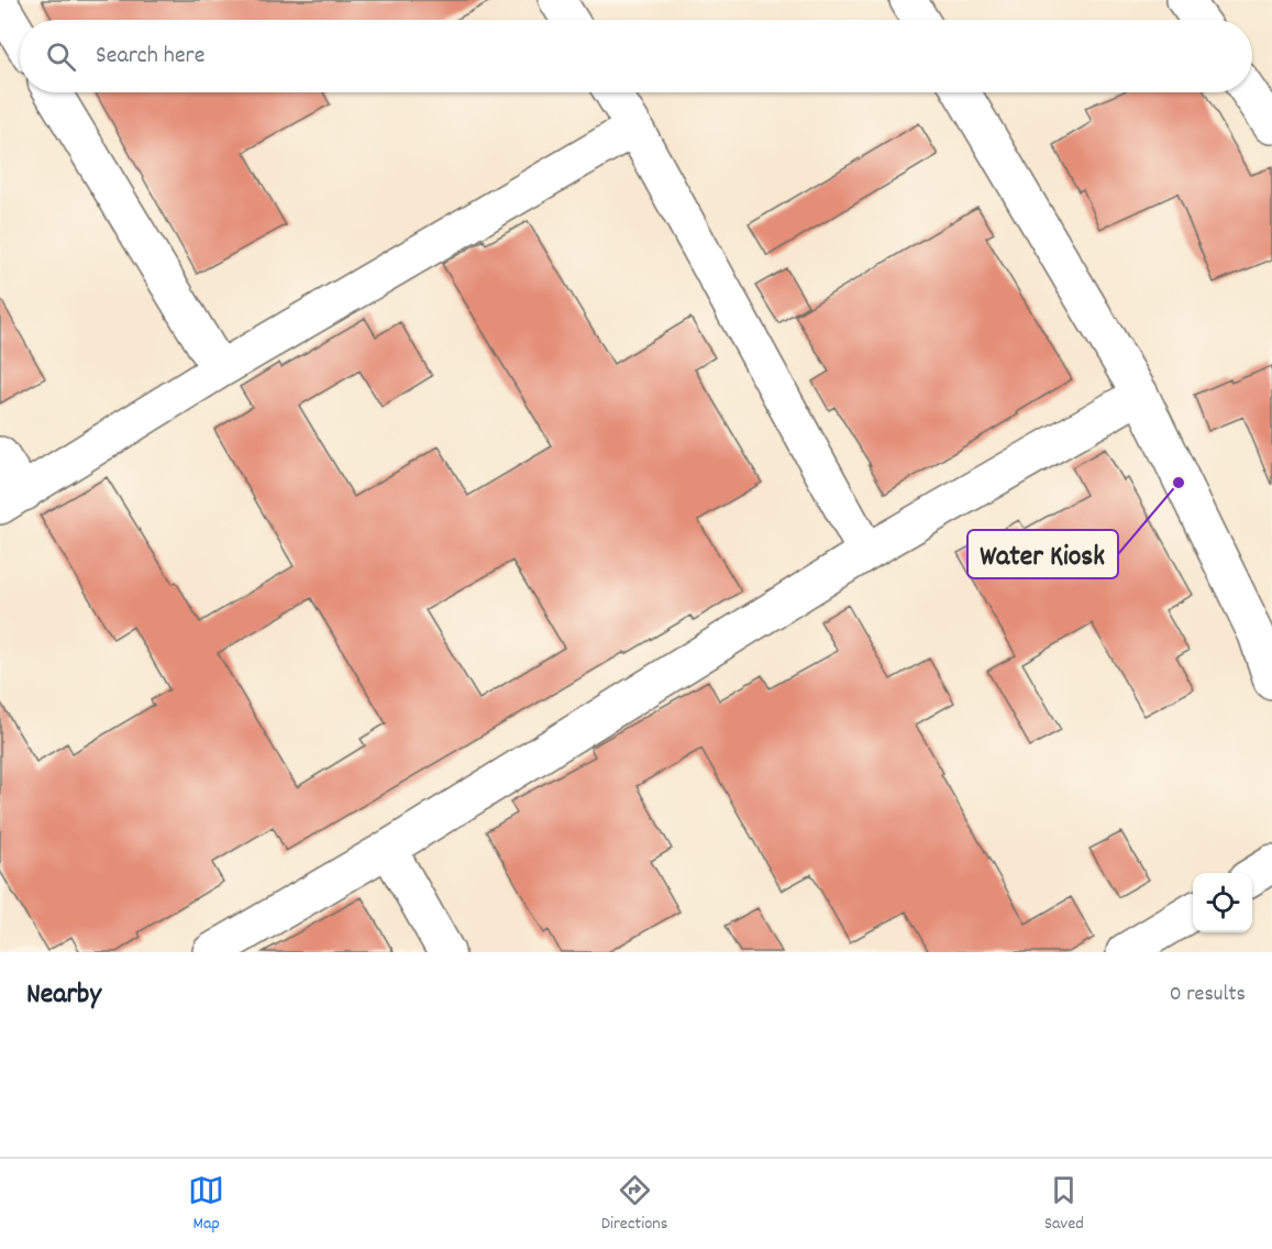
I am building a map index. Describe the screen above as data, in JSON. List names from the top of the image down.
{
  "places": ["Water Kiosk"],
  "page": {
    "search": "Search here",
    "heading": ["Nearby", "0 results"],
    "nav": ["Map", "Directions", "Saved"]
  }
}
